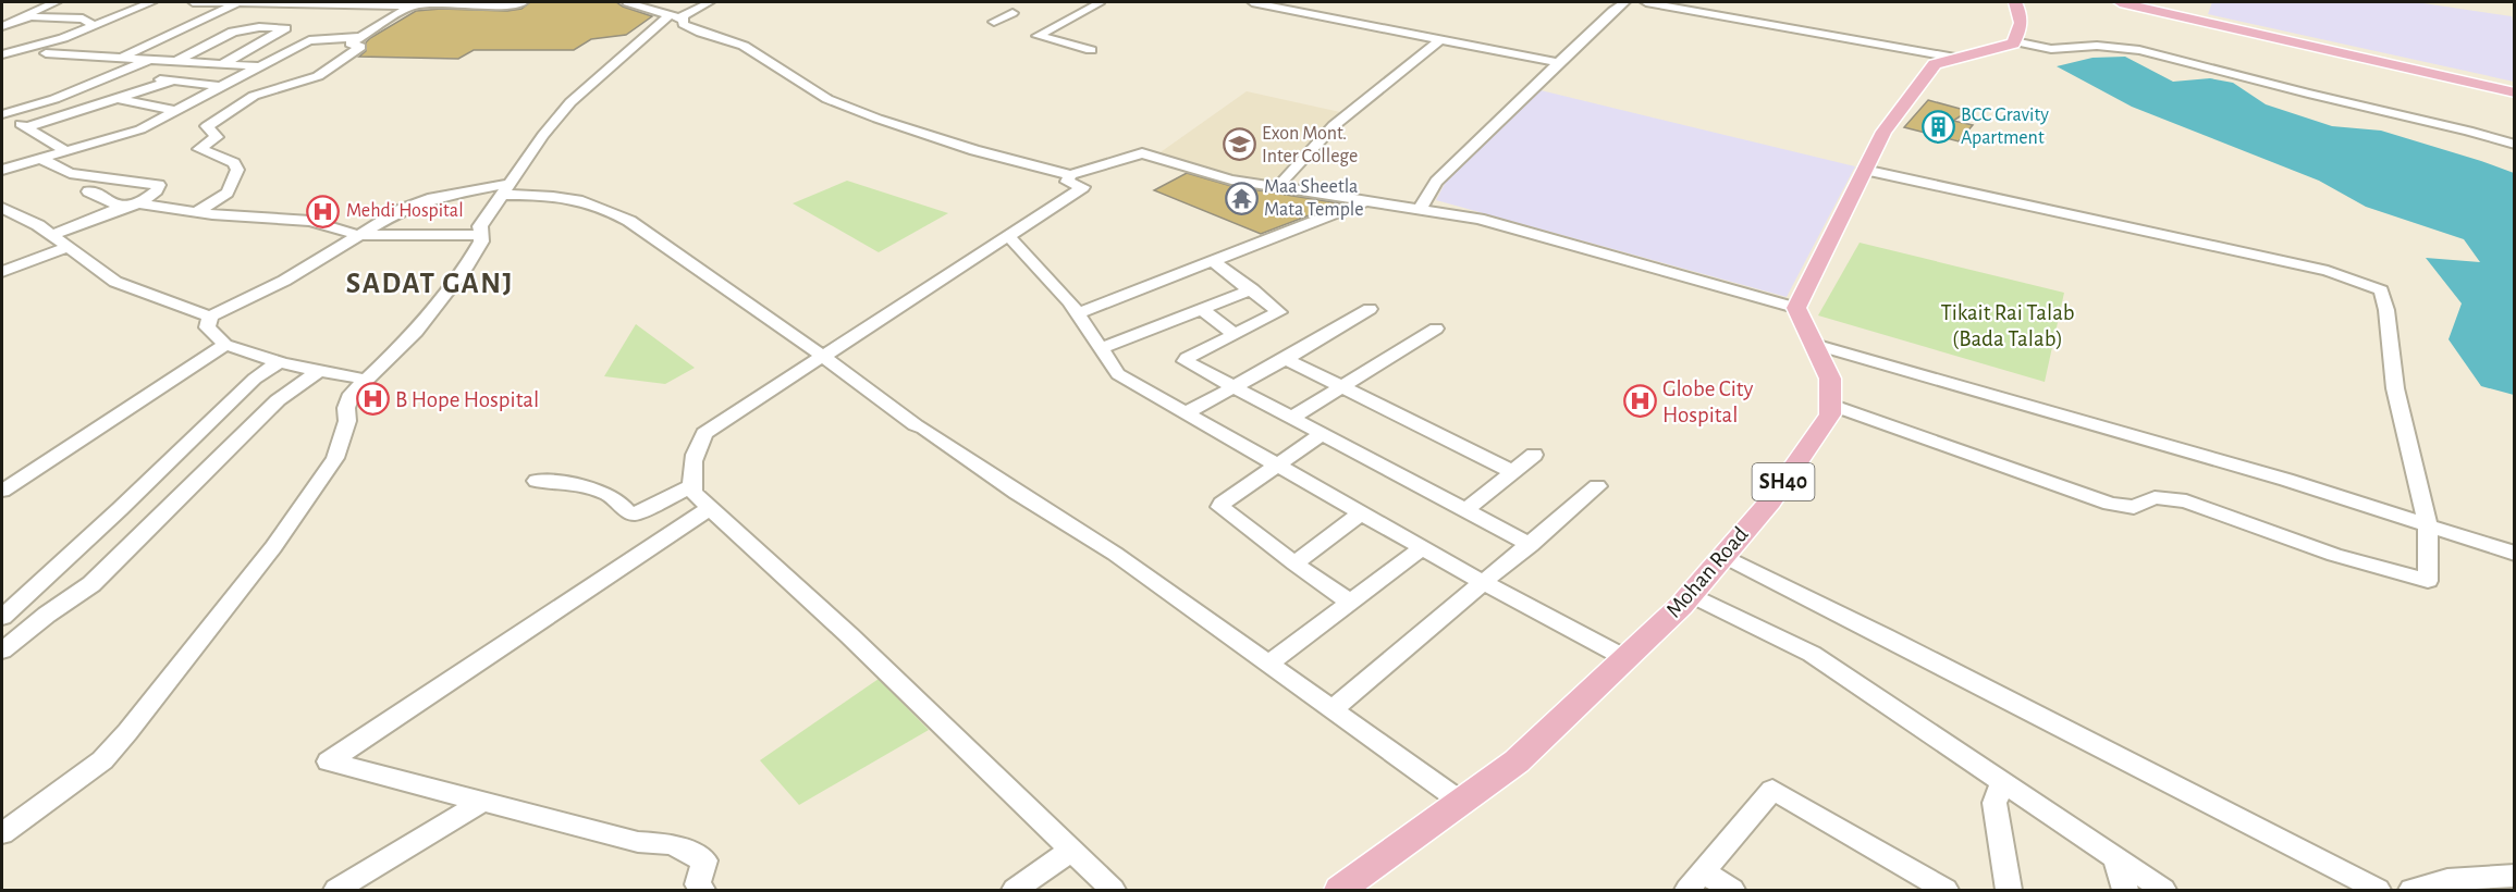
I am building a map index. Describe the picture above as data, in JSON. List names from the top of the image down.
{
  "streets": {
    "main road": ["SH40", "Mohan Road"]
  },
  "districts": ["SADAT GANJ"],
  "parks": ["Tikait Rai Talab (Bada Talab)"],
  "places": {
    "building": ["BCC Gravity Apartment"],
    "school or university": ["Exon Mont. Inter College"],
    "temple": ["Maa Sheetla Mata Temple"],
    "hospital": ["Mehdi Hospital", "B Hope Hospital", "Globe City Hospital"]
  }
}
